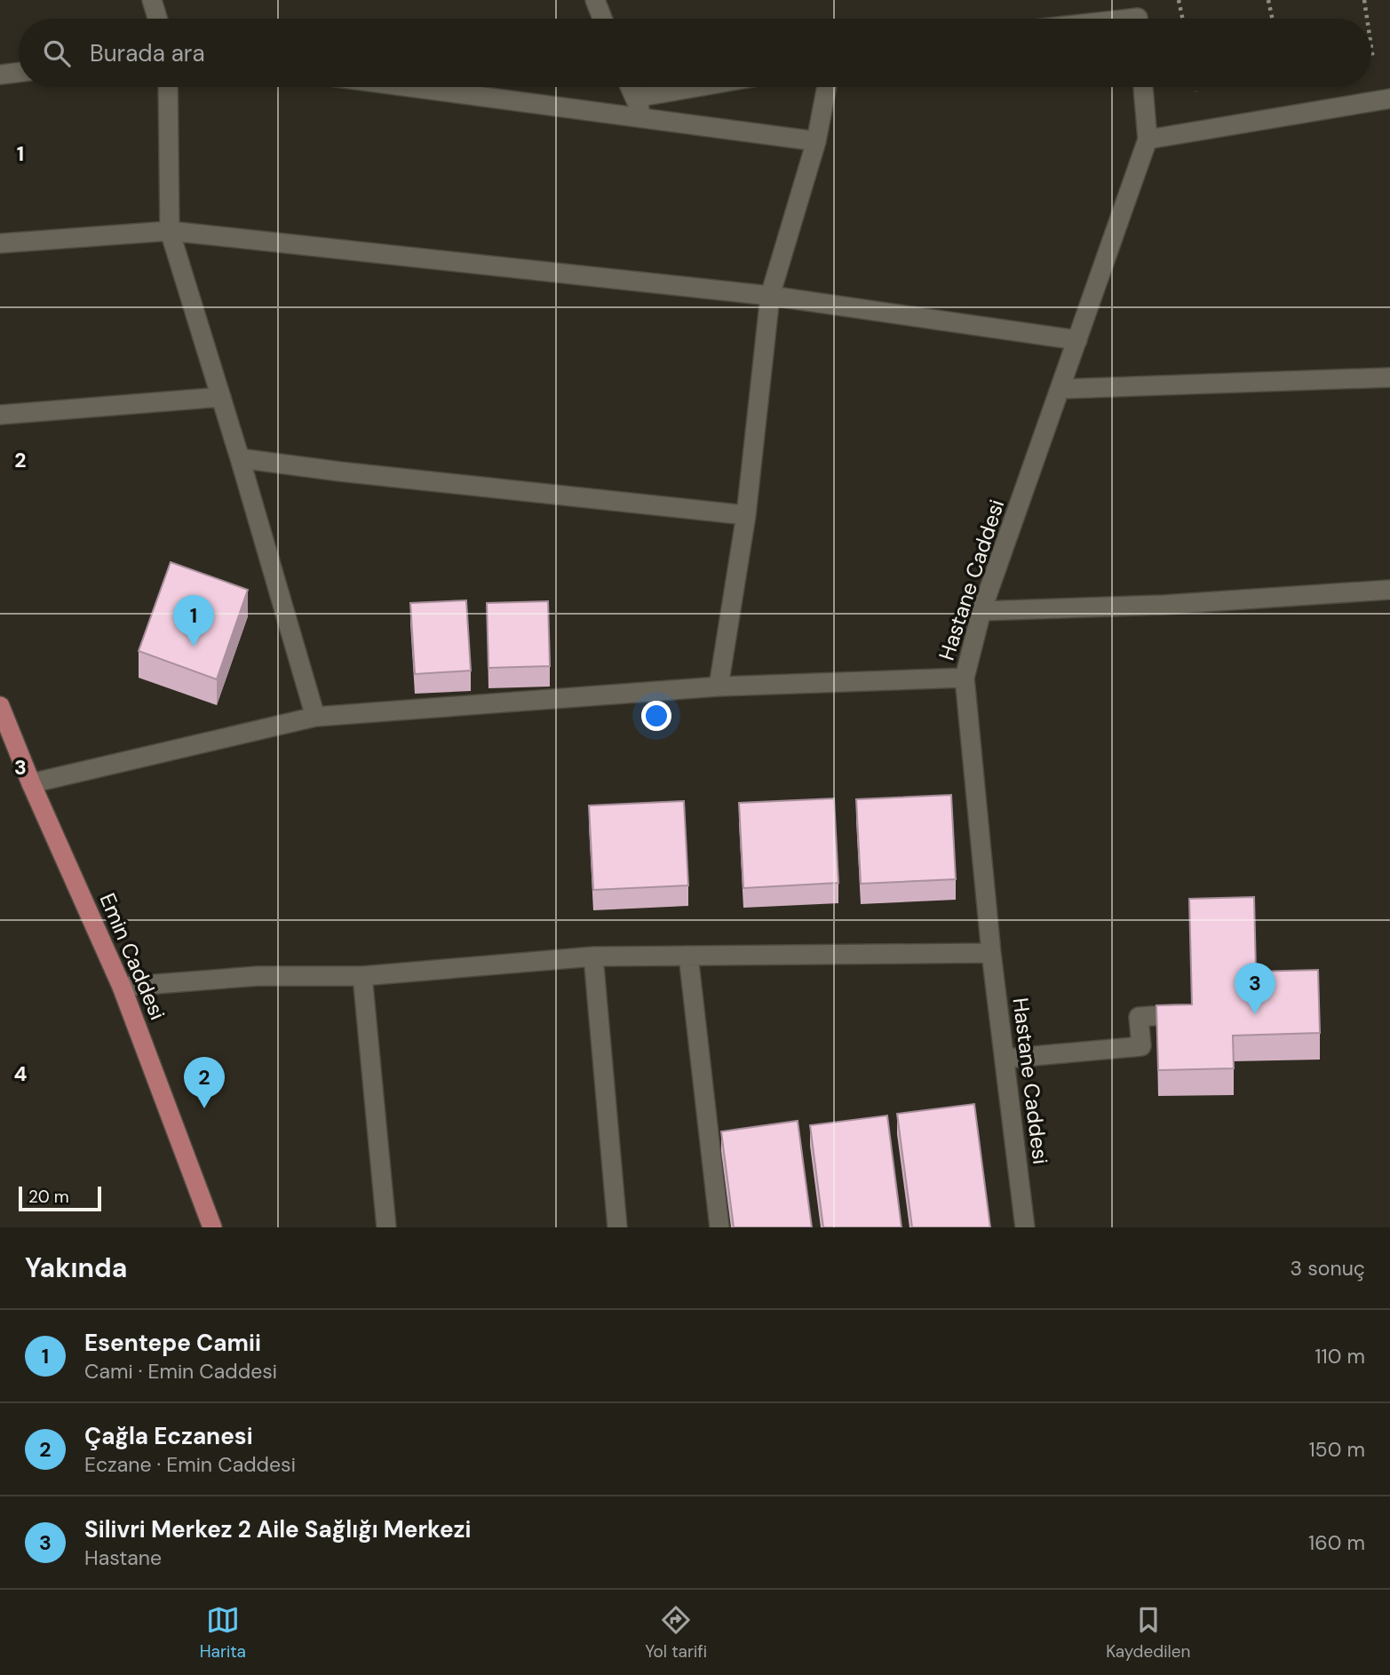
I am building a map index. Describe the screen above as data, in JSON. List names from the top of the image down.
{
  "streets": {
    "main road": ["Emin Caddesi"],
    "street": ["Hastane Caddesi"]
  },
  "scale_bar": "20 m",
  "page": {
    "search": "Burada ara",
    "pins": ["1", "3", "2"],
    "scale": "20 m",
    "heading": ["Yakında", "3 sonuç"],
    "list": [
      {
        "mark": "1",
        "name": "Esentepe Camii",
        "note": "Cami · Emin Caddesi",
        "value": "110 m"
      },
      {
        "mark": "2",
        "name": "Çağla Eczanesi",
        "note": "Eczane · Emin Caddesi",
        "value": "150 m"
      },
      {
        "mark": "3",
        "name": "Silivri Merkez 2 Aile Sağlığı Merkezi",
        "note": "Hastane",
        "value": "160 m"
      }
    ],
    "nav": ["Harita", "Yol tarifi", "Kaydedilen"]
  },
  "grid": {
    "rows": [
      "1",
      "2",
      "3",
      "4"
    ]
  }
}
